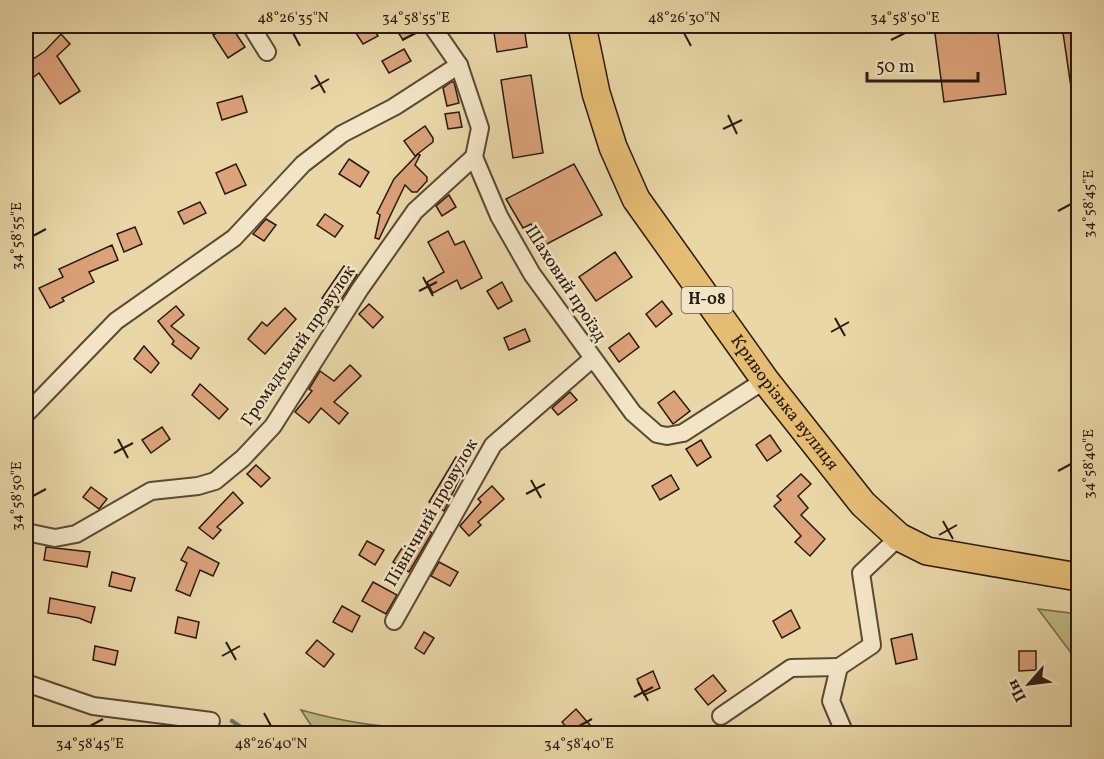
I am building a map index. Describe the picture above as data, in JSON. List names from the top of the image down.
{
  "streets": {
    "main road": ["Н-08", "Криворізька вулиця"],
    "street": ["Шаховий проїзд", "Громадський провулок", "Північний провулок"]
  },
  "crossings": [
    ["Шаховий проїзд", "Громадський провулок"],
    ["Шаховий проїзд", "Криворізька вулиця"],
    ["Шаховий проїзд", "Північний провулок"]
  ],
  "scale_bar": "50 m",
  "north": "bottom left",
  "coordinates": [
    "48°26'35\"N",
    "34°58'55\"E",
    "48°26'30\"N",
    "34°58'50\"E",
    "34°58'45\"E",
    "34°58'40\"E",
    "48°26'40\"N"
  ]
}
